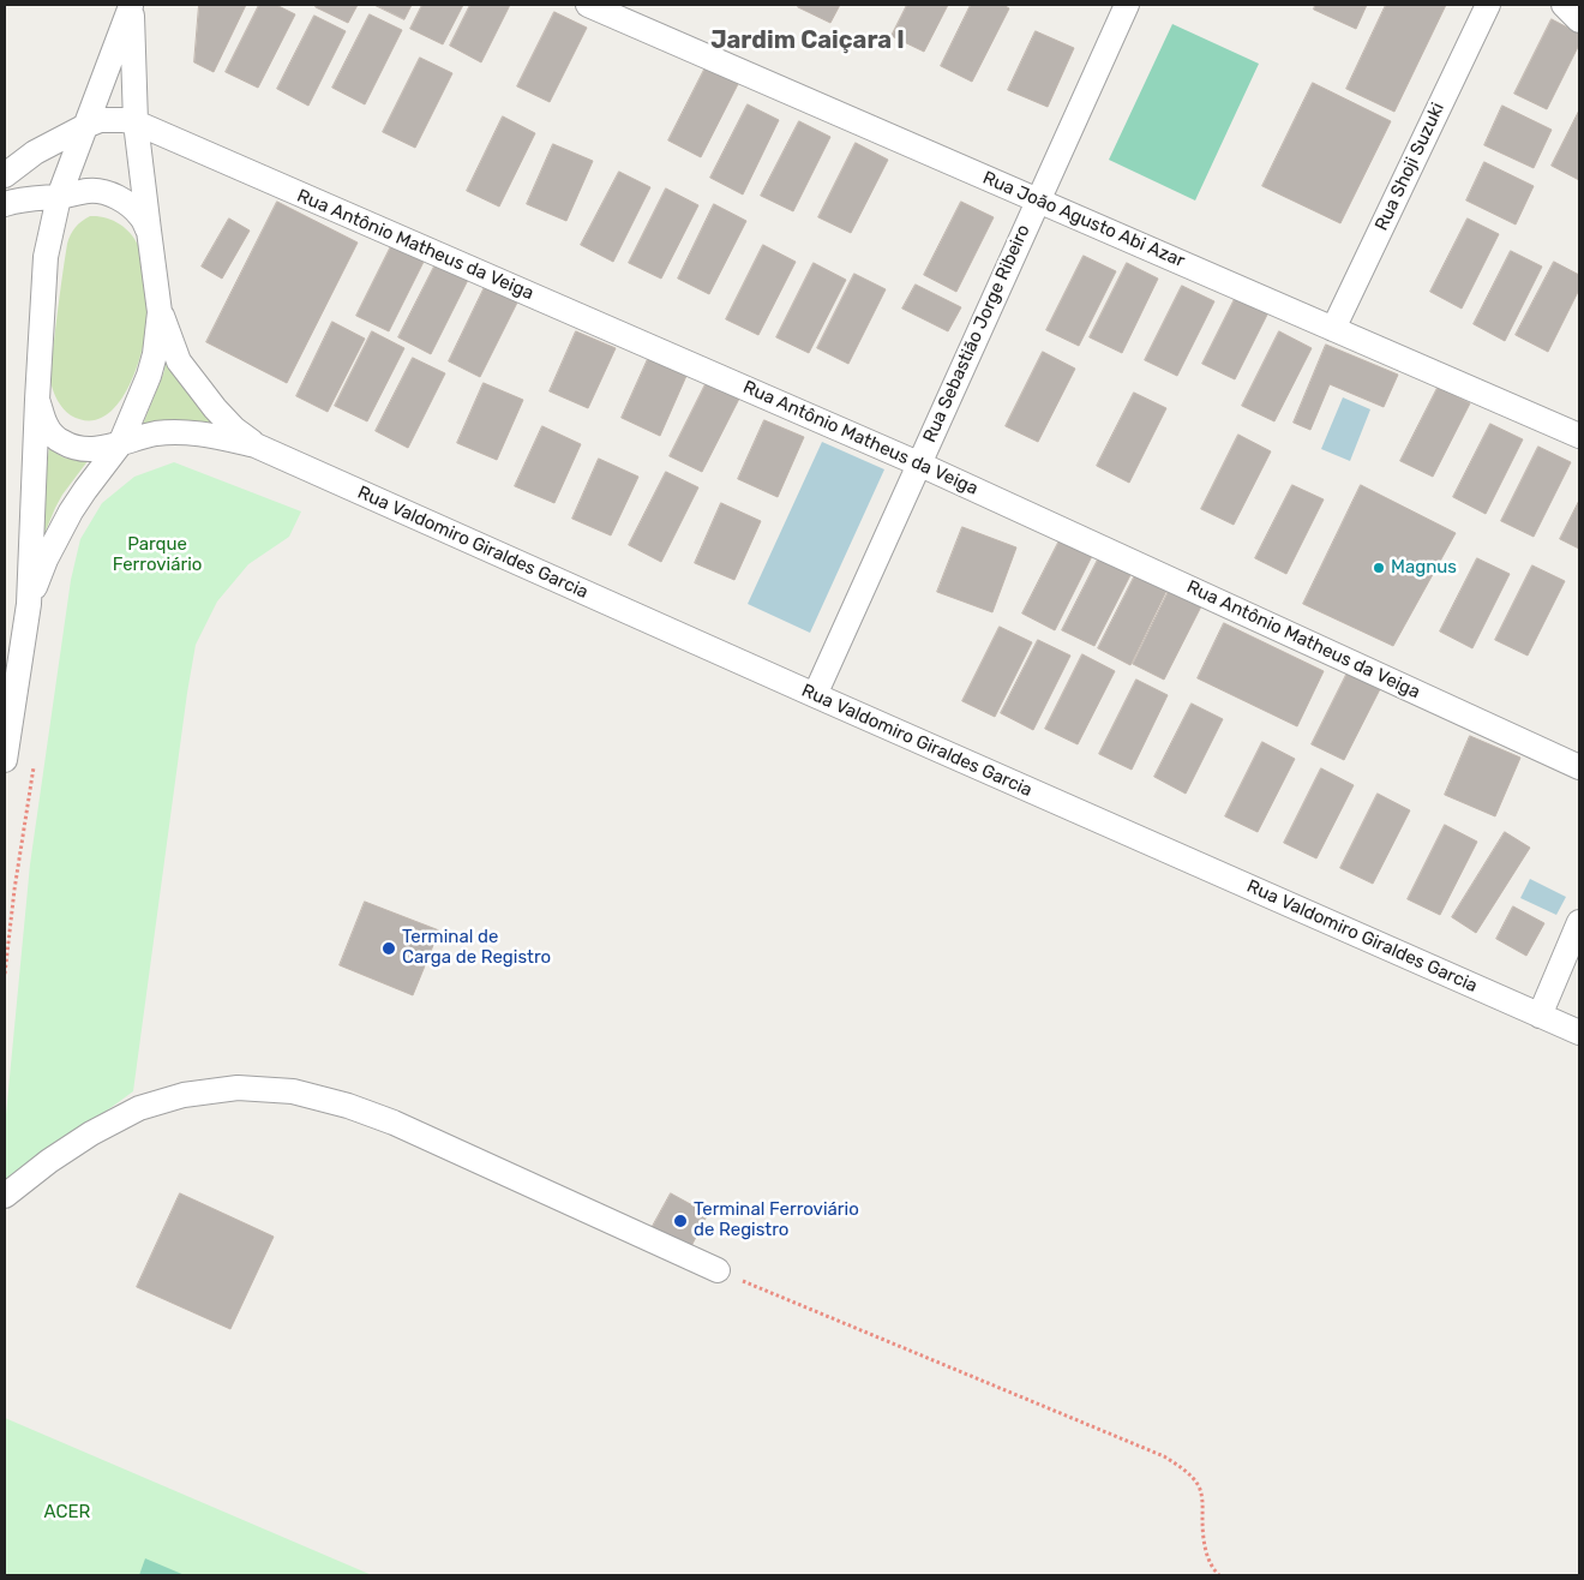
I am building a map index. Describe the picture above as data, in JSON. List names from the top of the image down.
{
  "streets": {
    "street": [
      "Rua Shoji Suzuki",
      "Rua João Agusto Abi Azar",
      "Rua Antônio Matheus da Veiga",
      "Rua Sebastião Jorge Ribeiro",
      "Rua Valdomiro Giraldes Garcia"
    ]
  },
  "crossings": [
    ["Rua Shoji Suzuki", "Rua João Agusto Abi Azar"],
    ["Rua João Agusto Abi Azar", "Rua Sebastião Jorge Ribeiro"],
    ["Rua Antônio Matheus da Veiga", "Rua Sebastião Jorge Ribeiro"],
    ["Rua Sebastião Jorge Ribeiro", "Rua Valdomiro Giraldes Garcia"]
  ],
  "districts": ["Jardim Caiçara I"],
  "parks": ["Parque Ferroviário", "ACER"],
  "places": ["Magnus", "Terminal de Carga de Registro", "Terminal Ferroviário de Registro"]
}
